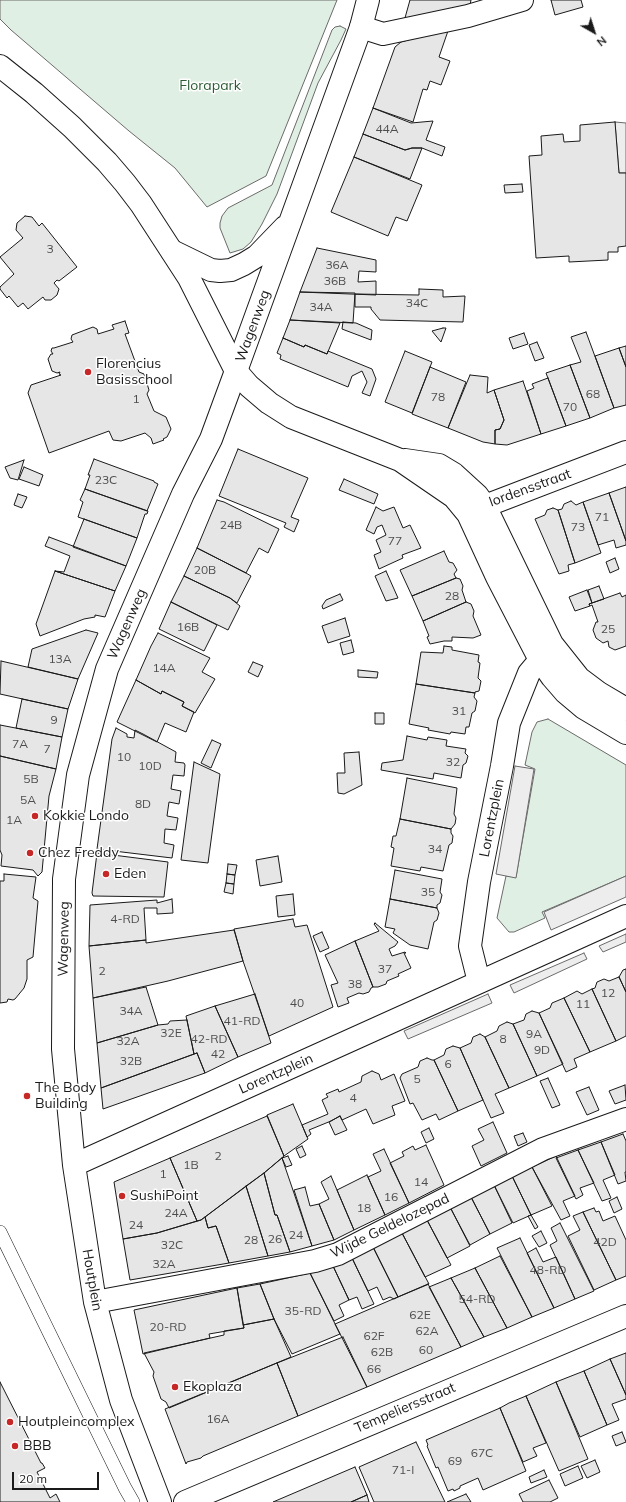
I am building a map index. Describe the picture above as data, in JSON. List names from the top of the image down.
{
  "streets": {
    "street": [
      "Wagenweg",
      "Iordensstraat",
      "Lorentzplein",
      "Wijde Geldelozepad",
      "Houtplein",
      "Tempeliersstraat"
    ]
  },
  "crossings": [
    ["Wagenweg", "Houtplein"],
    ["Lorentzplein", "Houtplein"],
    ["Wijde Geldelozepad", "Houtplein"]
  ],
  "parks": ["Florapark"],
  "places": [
    "Florencius Basisschool",
    "Kokkie Londo",
    "Chez Freddy",
    "Eden",
    "The Body Building",
    "SushiPoint",
    "Ekoplaza",
    "Houtpleincomplex",
    "BBB"
  ],
  "house_numbers": [
    "44A",
    "3",
    "36A",
    "36B",
    "34C",
    "34A",
    "68",
    "78",
    "1",
    "70",
    "23C",
    "71",
    "24B",
    "73",
    "77",
    "20B",
    "28",
    "16B",
    "25",
    "13A",
    "14A",
    "31",
    "9",
    "7A",
    "7",
    "10",
    "32",
    "10D",
    "5B",
    "5A",
    "8D",
    "1A",
    "34",
    "35",
    "4-RD",
    "37",
    "2",
    "38",
    "12",
    "40",
    "11",
    "34A",
    "41-RD",
    "32E",
    "9A",
    "42-RD",
    "8",
    "32A",
    "9D",
    "42",
    "32B",
    "6",
    "5",
    "4",
    "2",
    "1B",
    "1",
    "14",
    "16",
    "18",
    "24A",
    "24",
    "24",
    "26",
    "28",
    "42D",
    "32C",
    "32A",
    "48-RD",
    "54-RD",
    "35-RD",
    "62E",
    "20-RD",
    "62A",
    "62F",
    "60",
    "62B",
    "66",
    "16A",
    "67C",
    "69",
    "71-I"
  ],
  "scale_bar": "20 m",
  "north": "bottom right"
}
